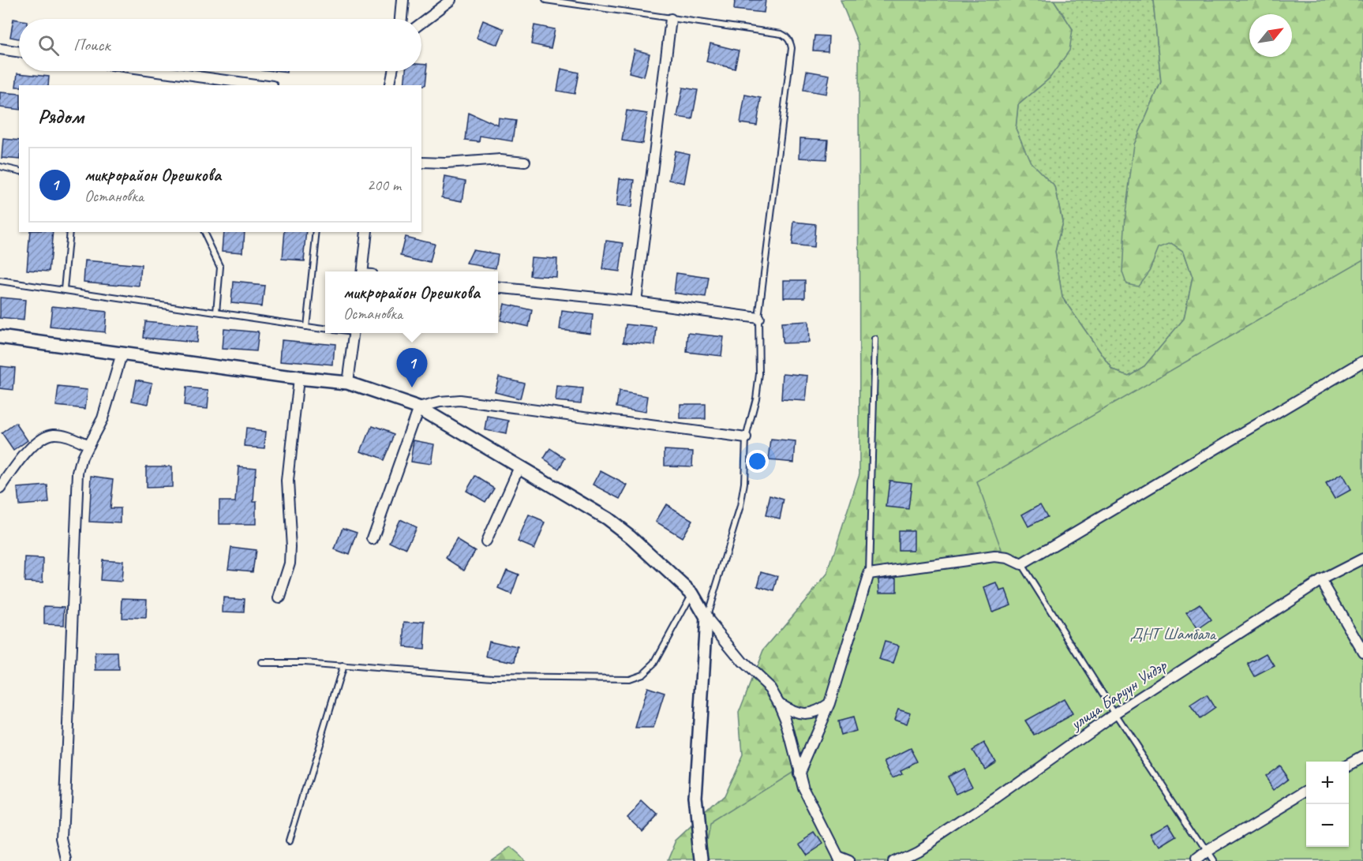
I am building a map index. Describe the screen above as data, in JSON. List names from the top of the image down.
{
  "streets": {
    "street": ["улица Баруун Ундэр"]
  },
  "parks": ["ДНТ Шамбала"],
  "north": "top right",
  "page": {
    "search": "Поиск",
    "heading": "Рядом",
    "list": [
      {
        "mark": "1",
        "name": "микрорайон Орешкова",
        "note": "Остановка",
        "value": "200 m"
      }
    ],
    "popup": ["микрорайон Орешкова", "Остановка"],
    "pins": "1",
    "map_buttons": ["+", "−"]
  }
}
